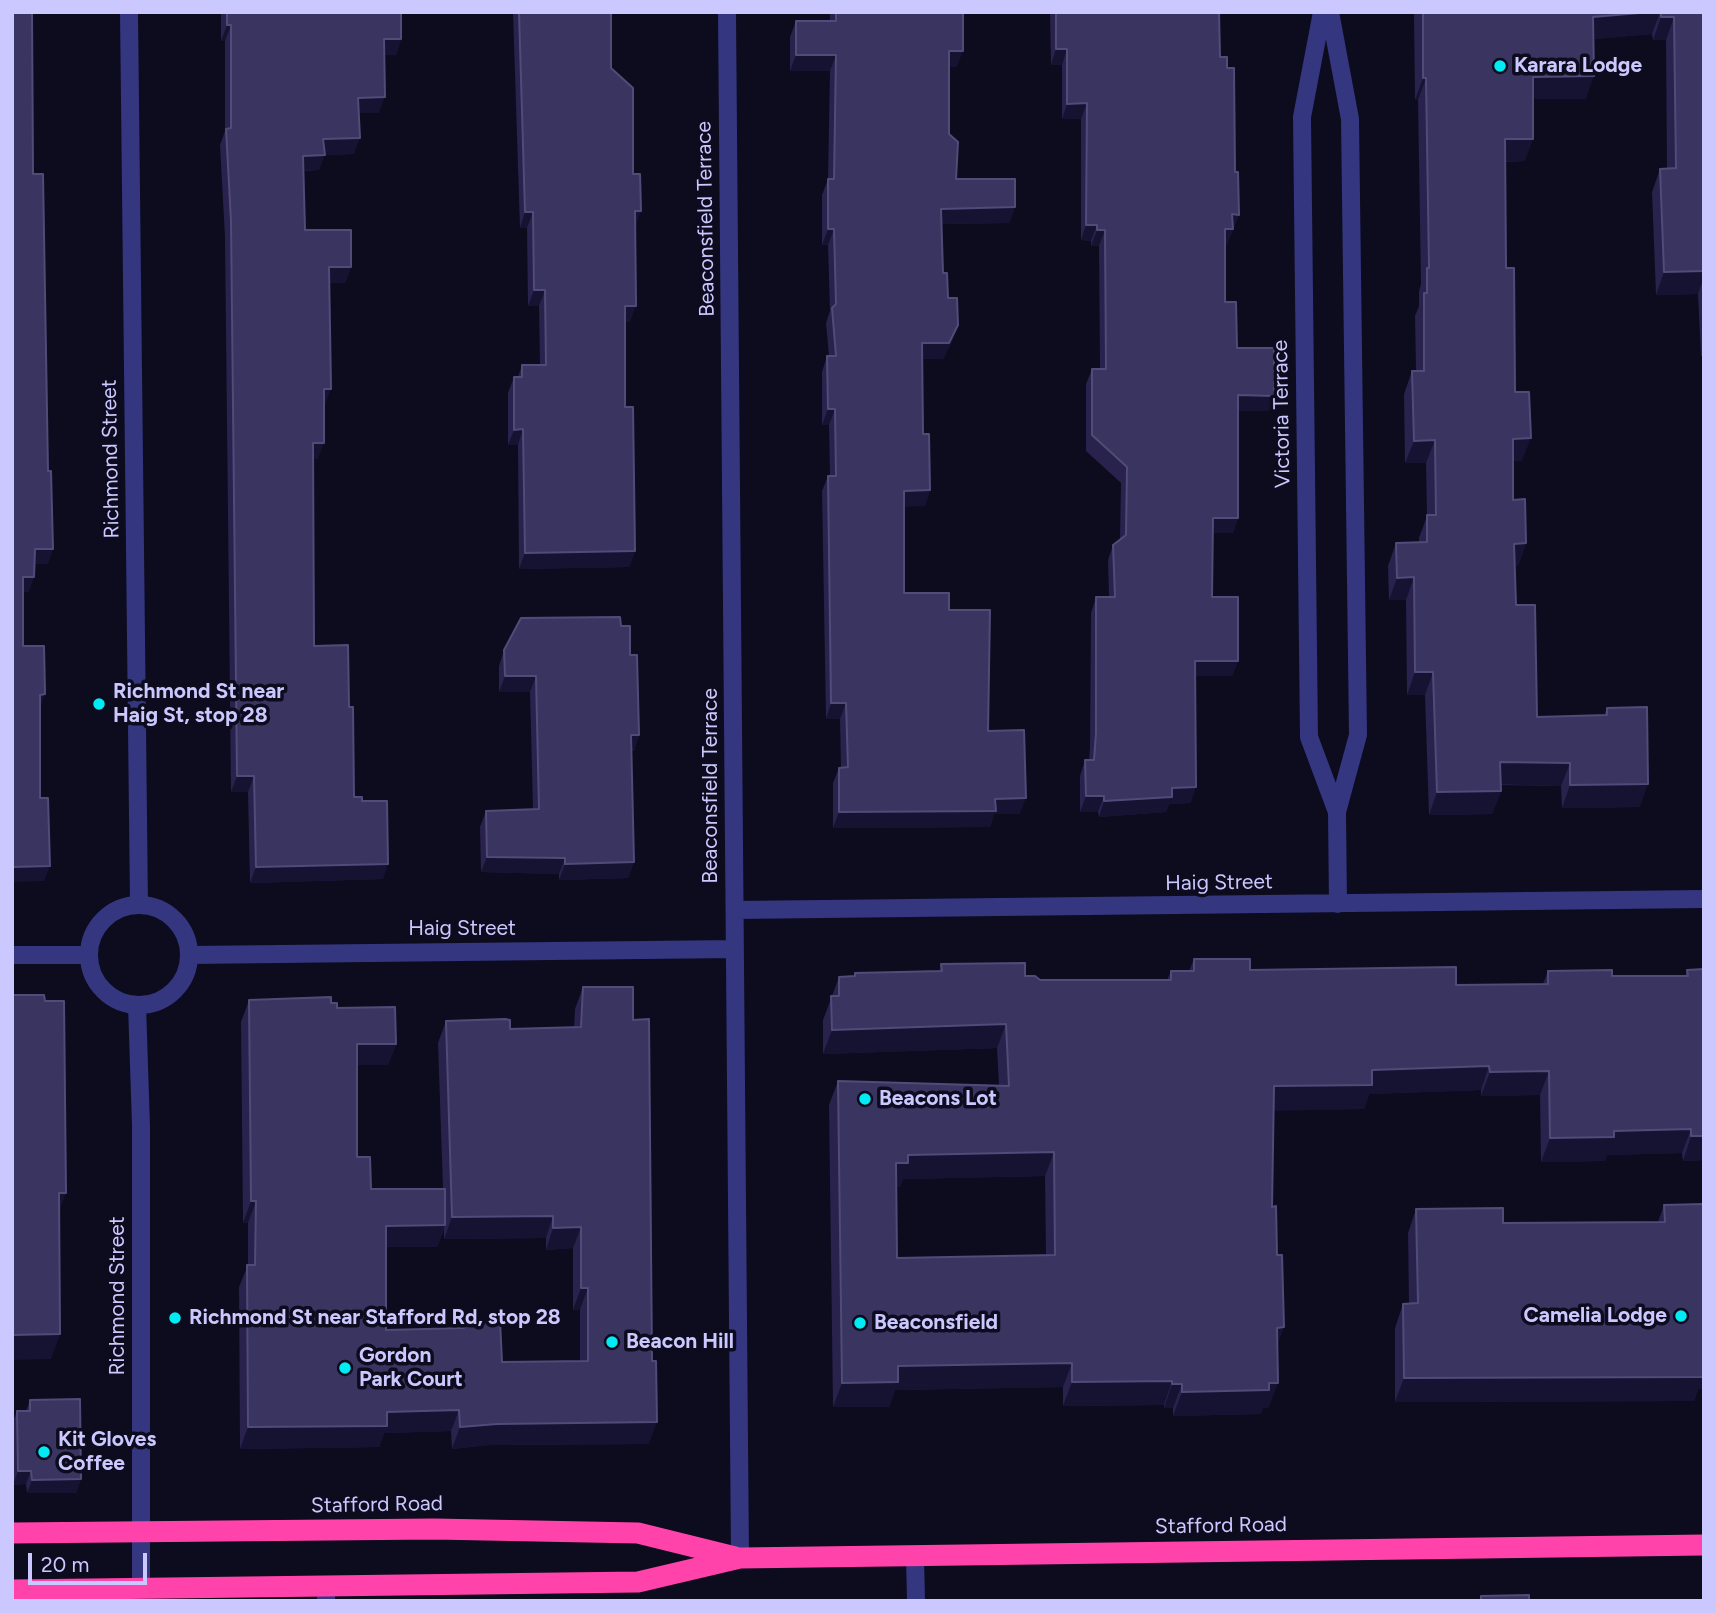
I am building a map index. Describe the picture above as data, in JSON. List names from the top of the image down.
{
  "streets": {
    "highway": ["Stafford Road"],
    "street": [
      "Beaconsfield Terrace",
      "Victoria Terrace",
      "Richmond Street",
      "Haig Street"
    ]
  },
  "crossings": [
    ["Beaconsfield Terrace", "Haig Street"],
    ["Beaconsfield Terrace", "Stafford Road"],
    ["Victoria Terrace", "Haig Street"],
    ["Richmond Street", "Haig Street"],
    ["Richmond Street", "Stafford Road"]
  ],
  "places": [
    "Karara Lodge",
    "Richmond St near Haig St, stop 28",
    "Beacons Lot",
    "Camelia Lodge",
    "Richmond St near Stafford Rd, stop 28",
    "Beaconsfield",
    "Beacon Hill",
    "Gordon Park Court",
    "Kit Gloves Coffee"
  ],
  "scale_bar": "20 m"
}
